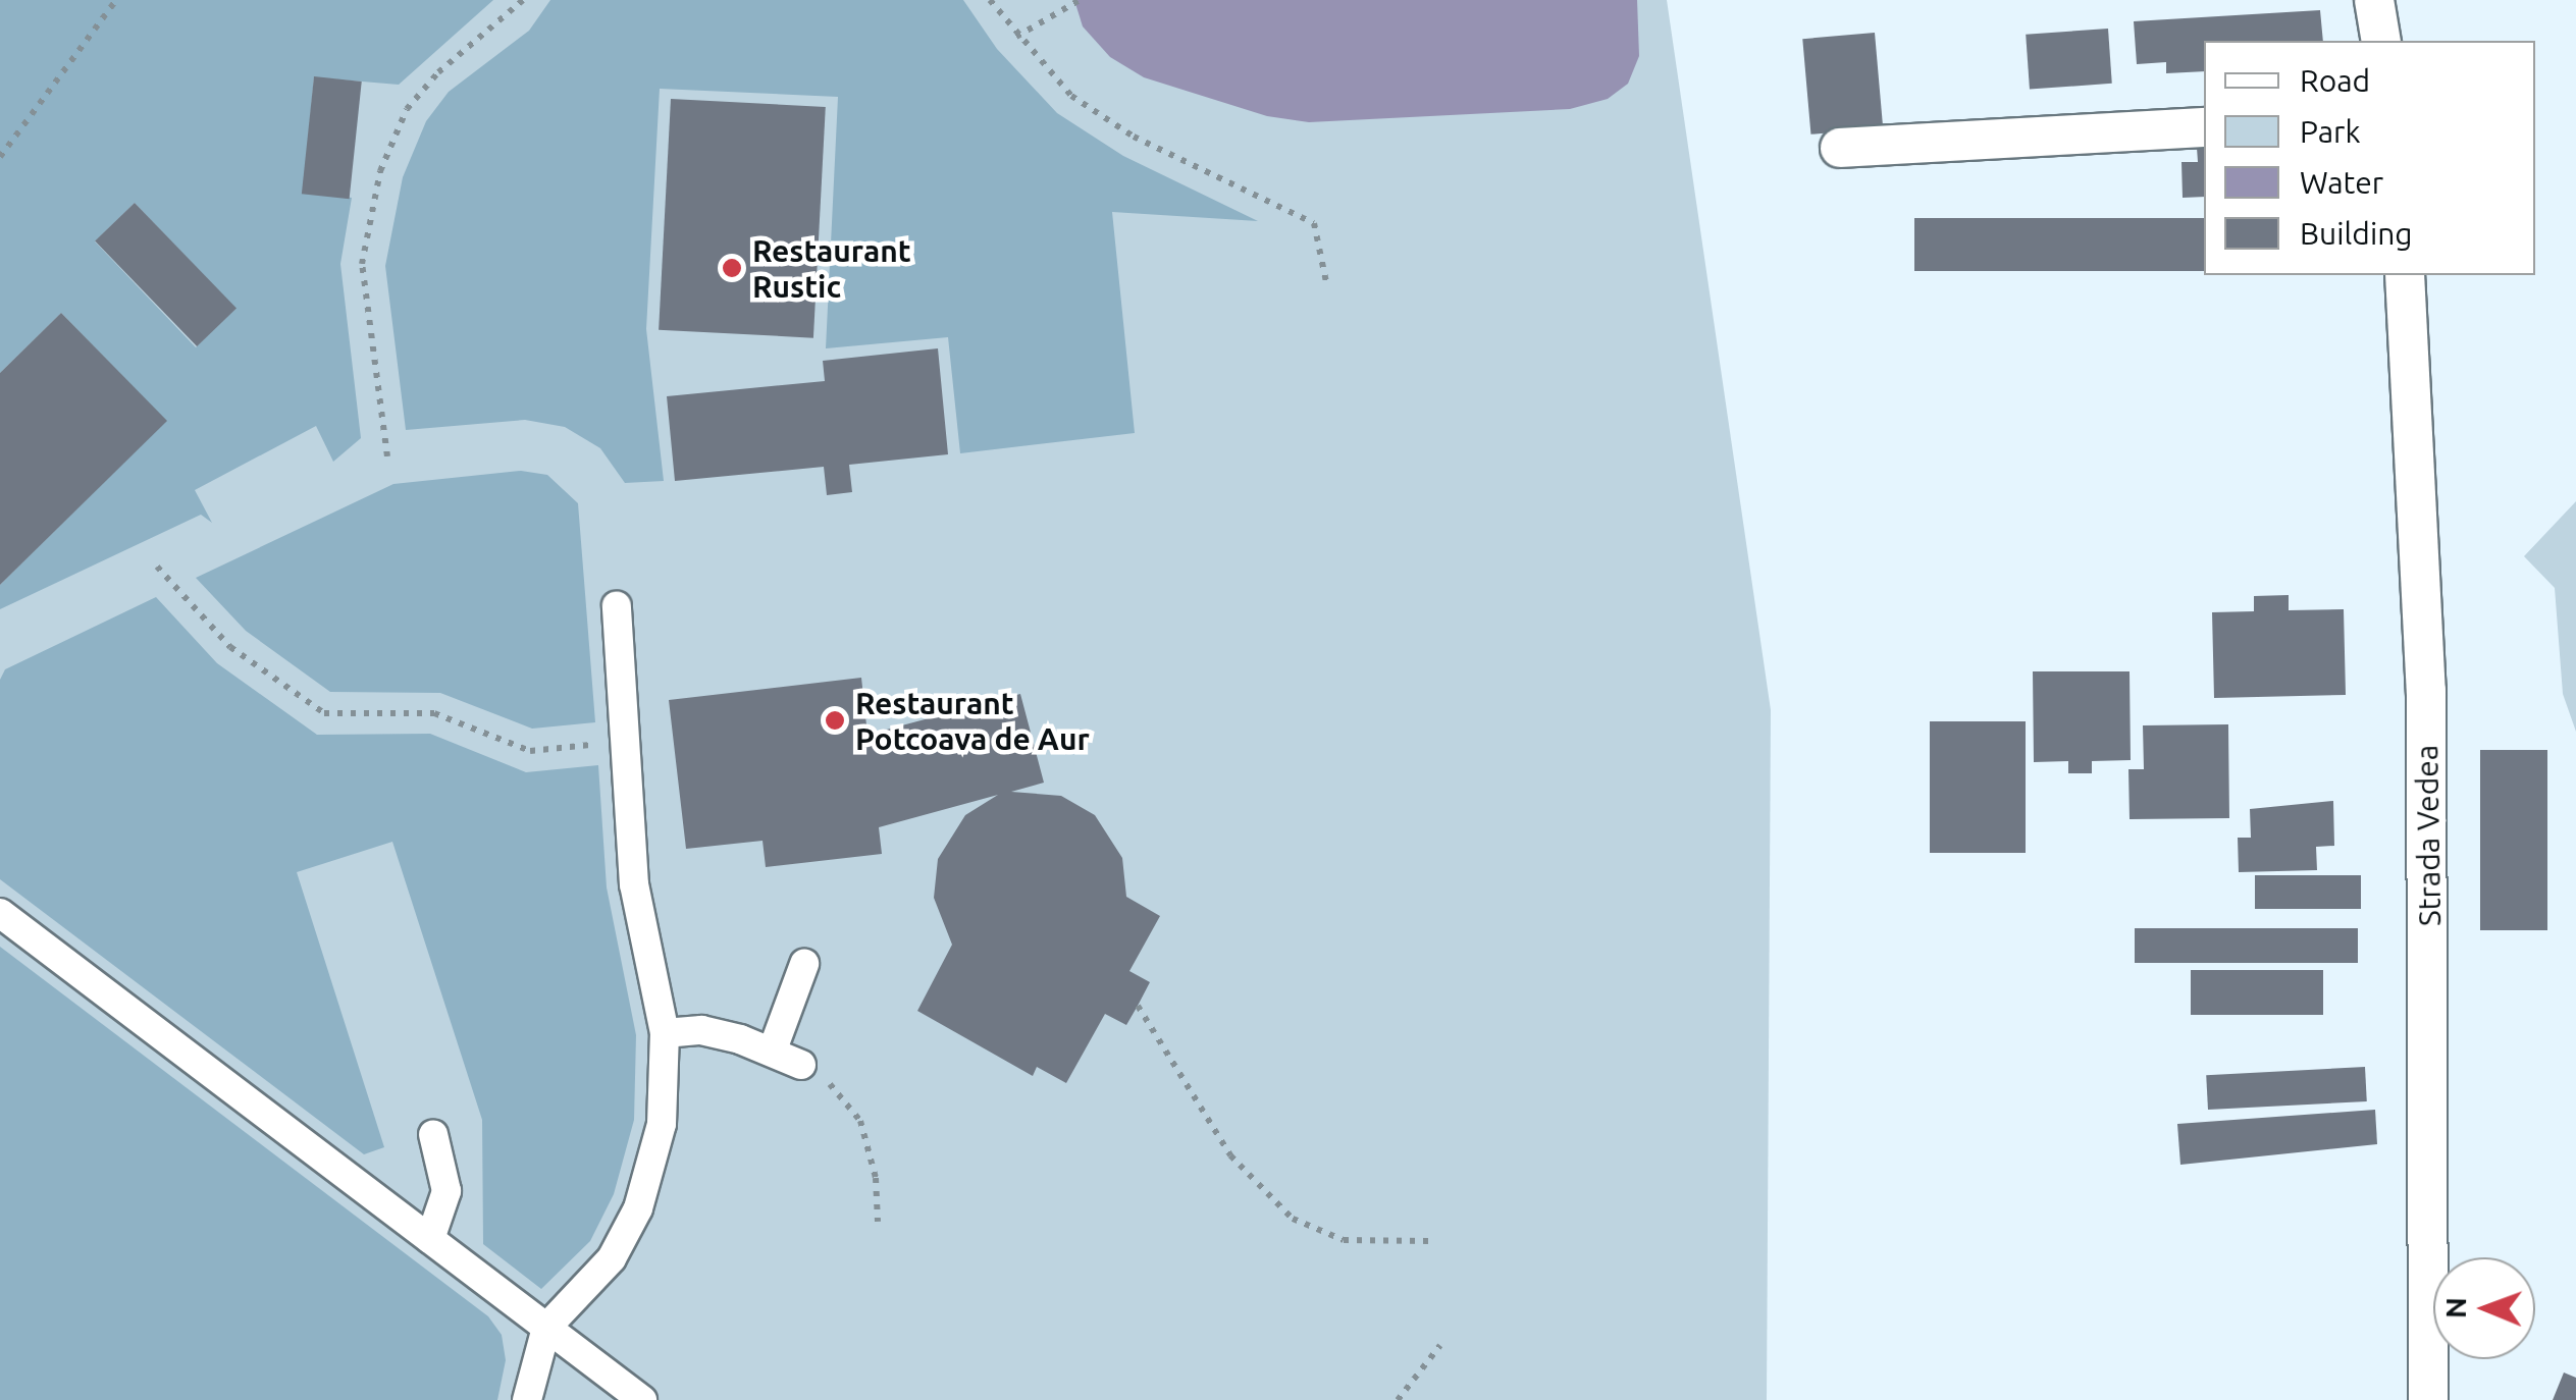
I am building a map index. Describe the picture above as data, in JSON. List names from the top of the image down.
{
  "streets": {
    "street": ["Strada Vedea"]
  },
  "places": ["Restaurant Rustic", "Restaurant Potcoava de Aur"],
  "legend": [
    "Road",
    "Park",
    "Water",
    "Building"
  ],
  "north": "left"
}
